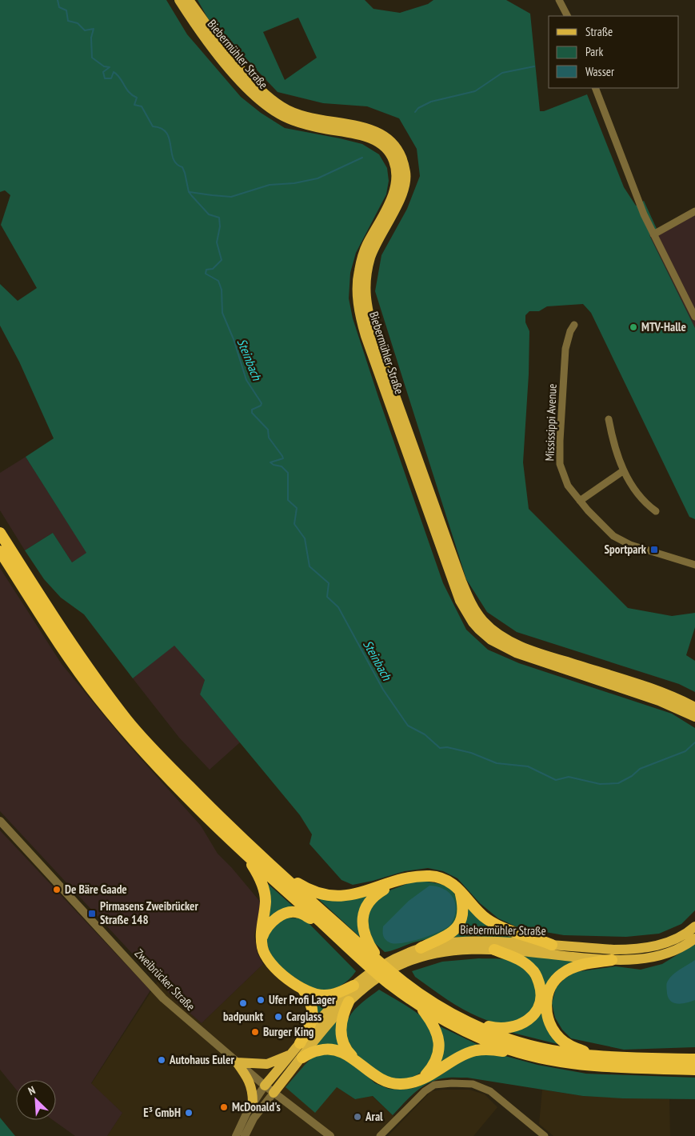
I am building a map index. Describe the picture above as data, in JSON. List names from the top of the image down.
{
  "streets": {
    "main road": ["Biebermühler Straße"],
    "street": ["Mississippi Avenue", "Zweibrücker Straße"]
  },
  "water": ["Steinbach"],
  "places": {
    "other": [
      "MTV-Halle",
      "De Bäre Gaade",
      "Ufer Profi Lager",
      "badpunkt",
      "Carglass",
      "Burger King",
      "Autohaus Euler",
      "McDonald's",
      "E³ GmbH",
      "Aral"
    ],
    "transit": ["Sportpark", "Pirmasens Zweibrücker Straße 148"]
  },
  "legend": ["Straße", "Park", "Wasser"],
  "north": "top left"
}
